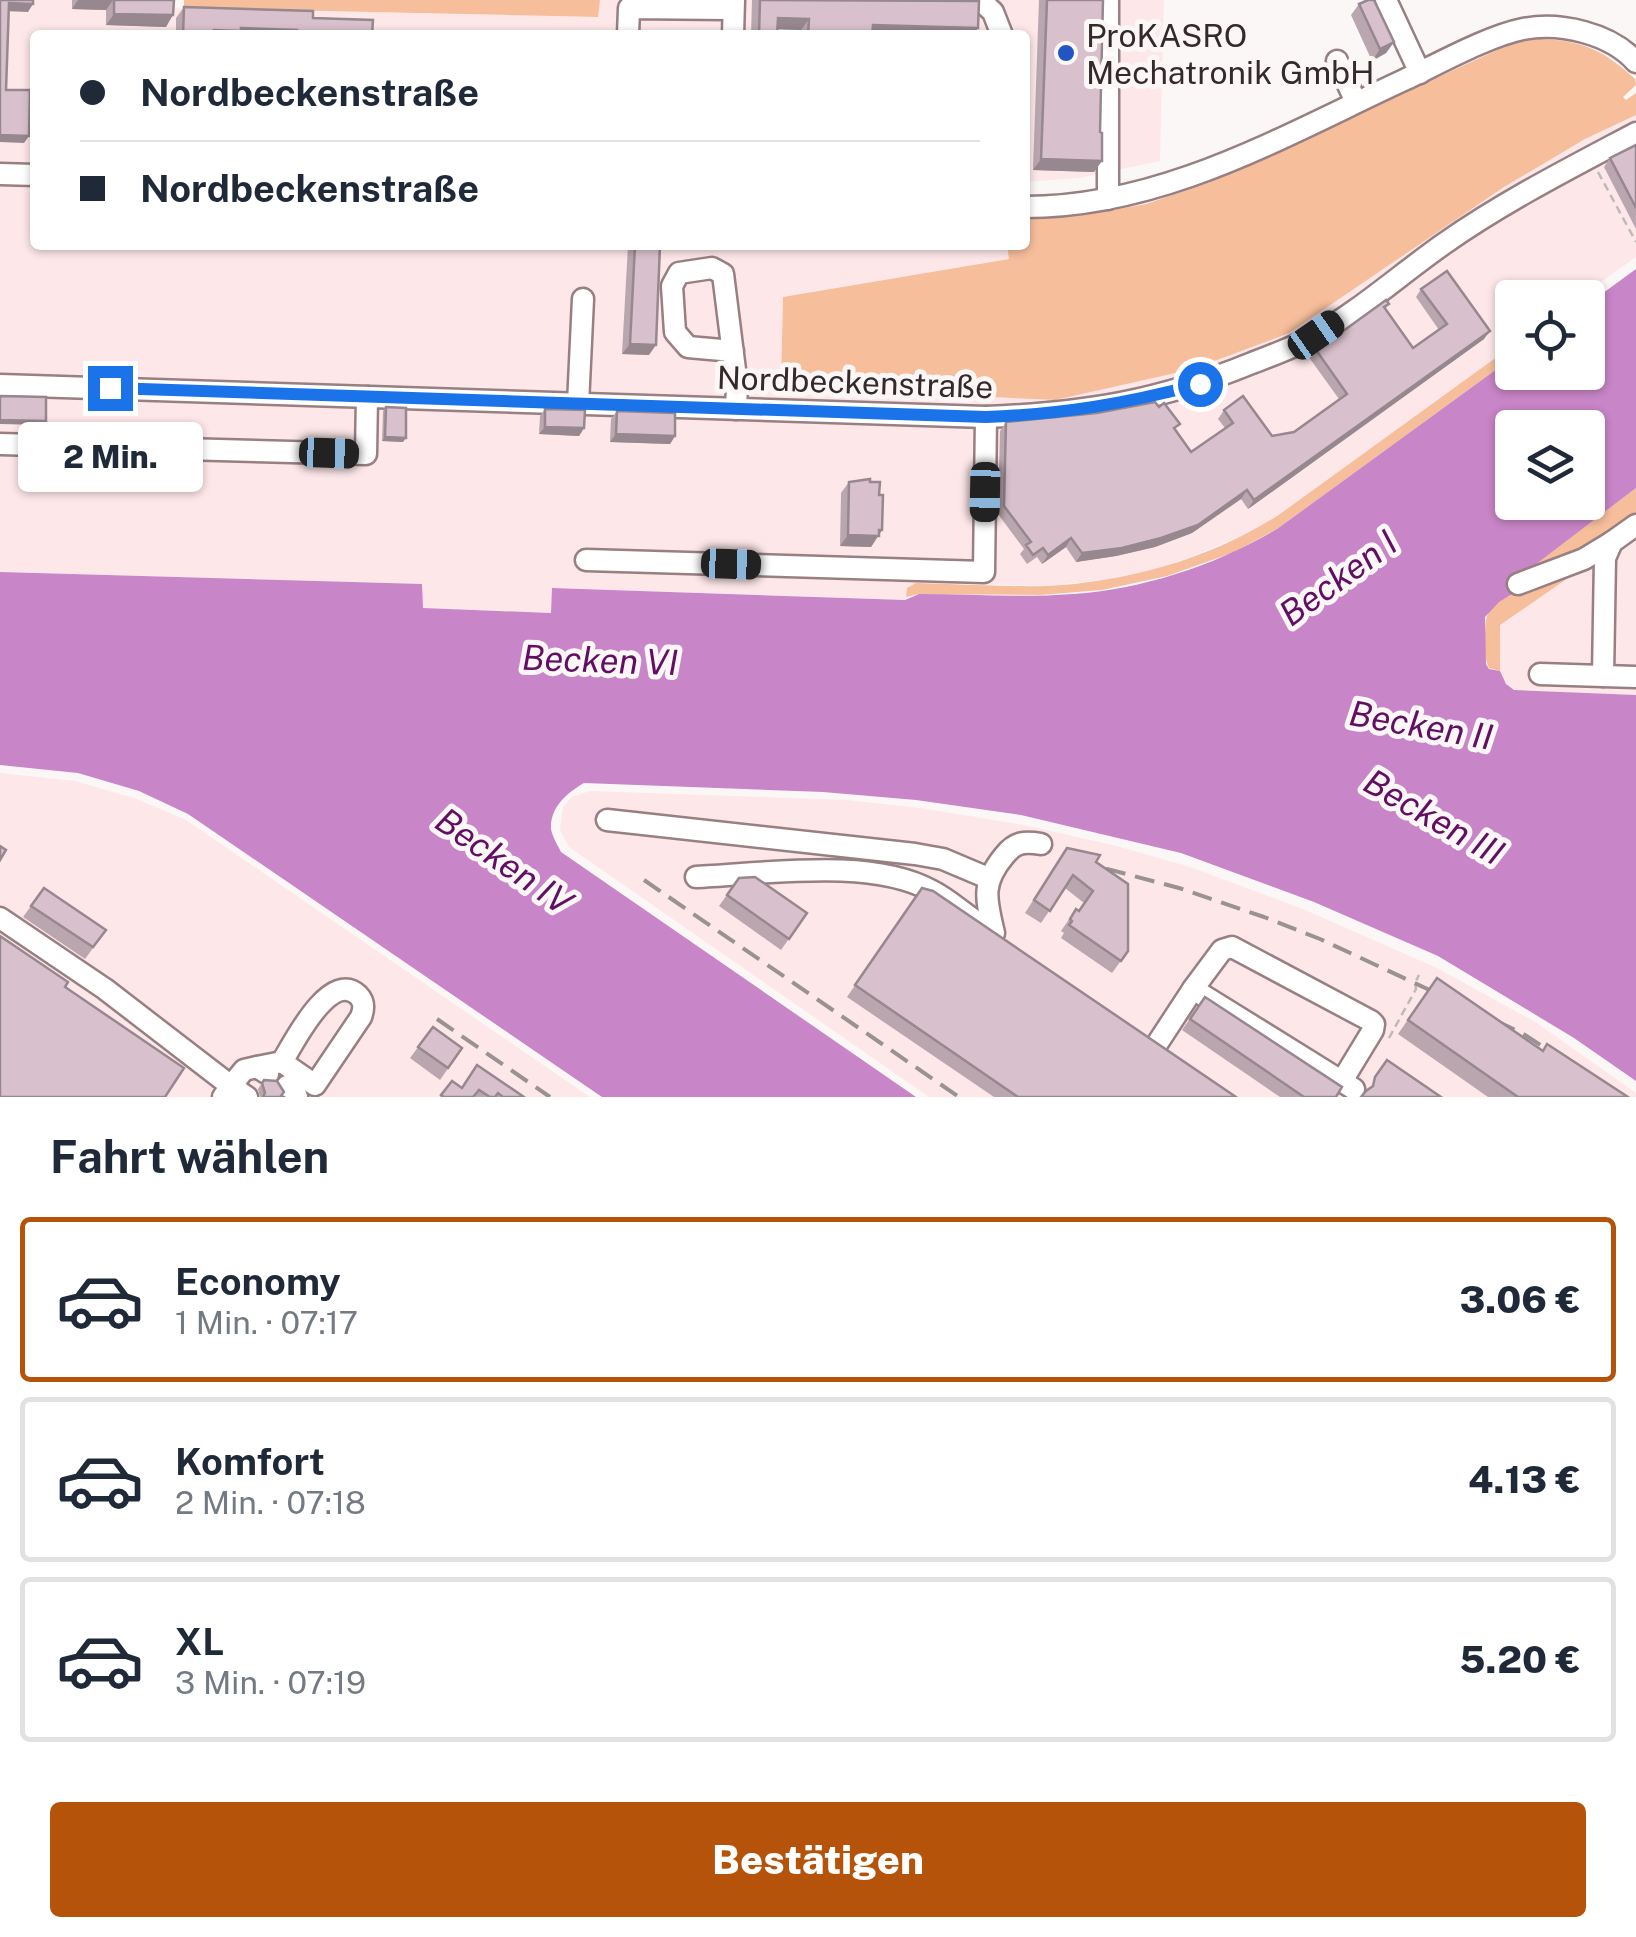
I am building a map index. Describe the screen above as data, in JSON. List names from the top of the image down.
{
  "streets": {
    "street": ["Nordbeckenstraße"]
  },
  "water": [
    "Becken I",
    "Becken VI",
    "Becken II",
    "Becken III",
    "Becken IV"
  ],
  "places": ["ProKASRO Mechatronik GmbH"],
  "page": {
    "banner": ["Nordbeckenstraße", "Nordbeckenstraße"],
    "bubble": "2 Min.",
    "heading": "Fahrt wählen",
    "list": [
      {
        "name": "Economy",
        "note": "1 Min. · 07:17",
        "value": "3.06 €"
      },
      {
        "name": "Komfort",
        "note": "2 Min. · 07:18",
        "value": "4.13 €"
      },
      {
        "name": "XL",
        "note": "3 Min. · 07:19",
        "value": "5.20 €"
      }
    ],
    "buttons": "Bestätigen"
  }
}
